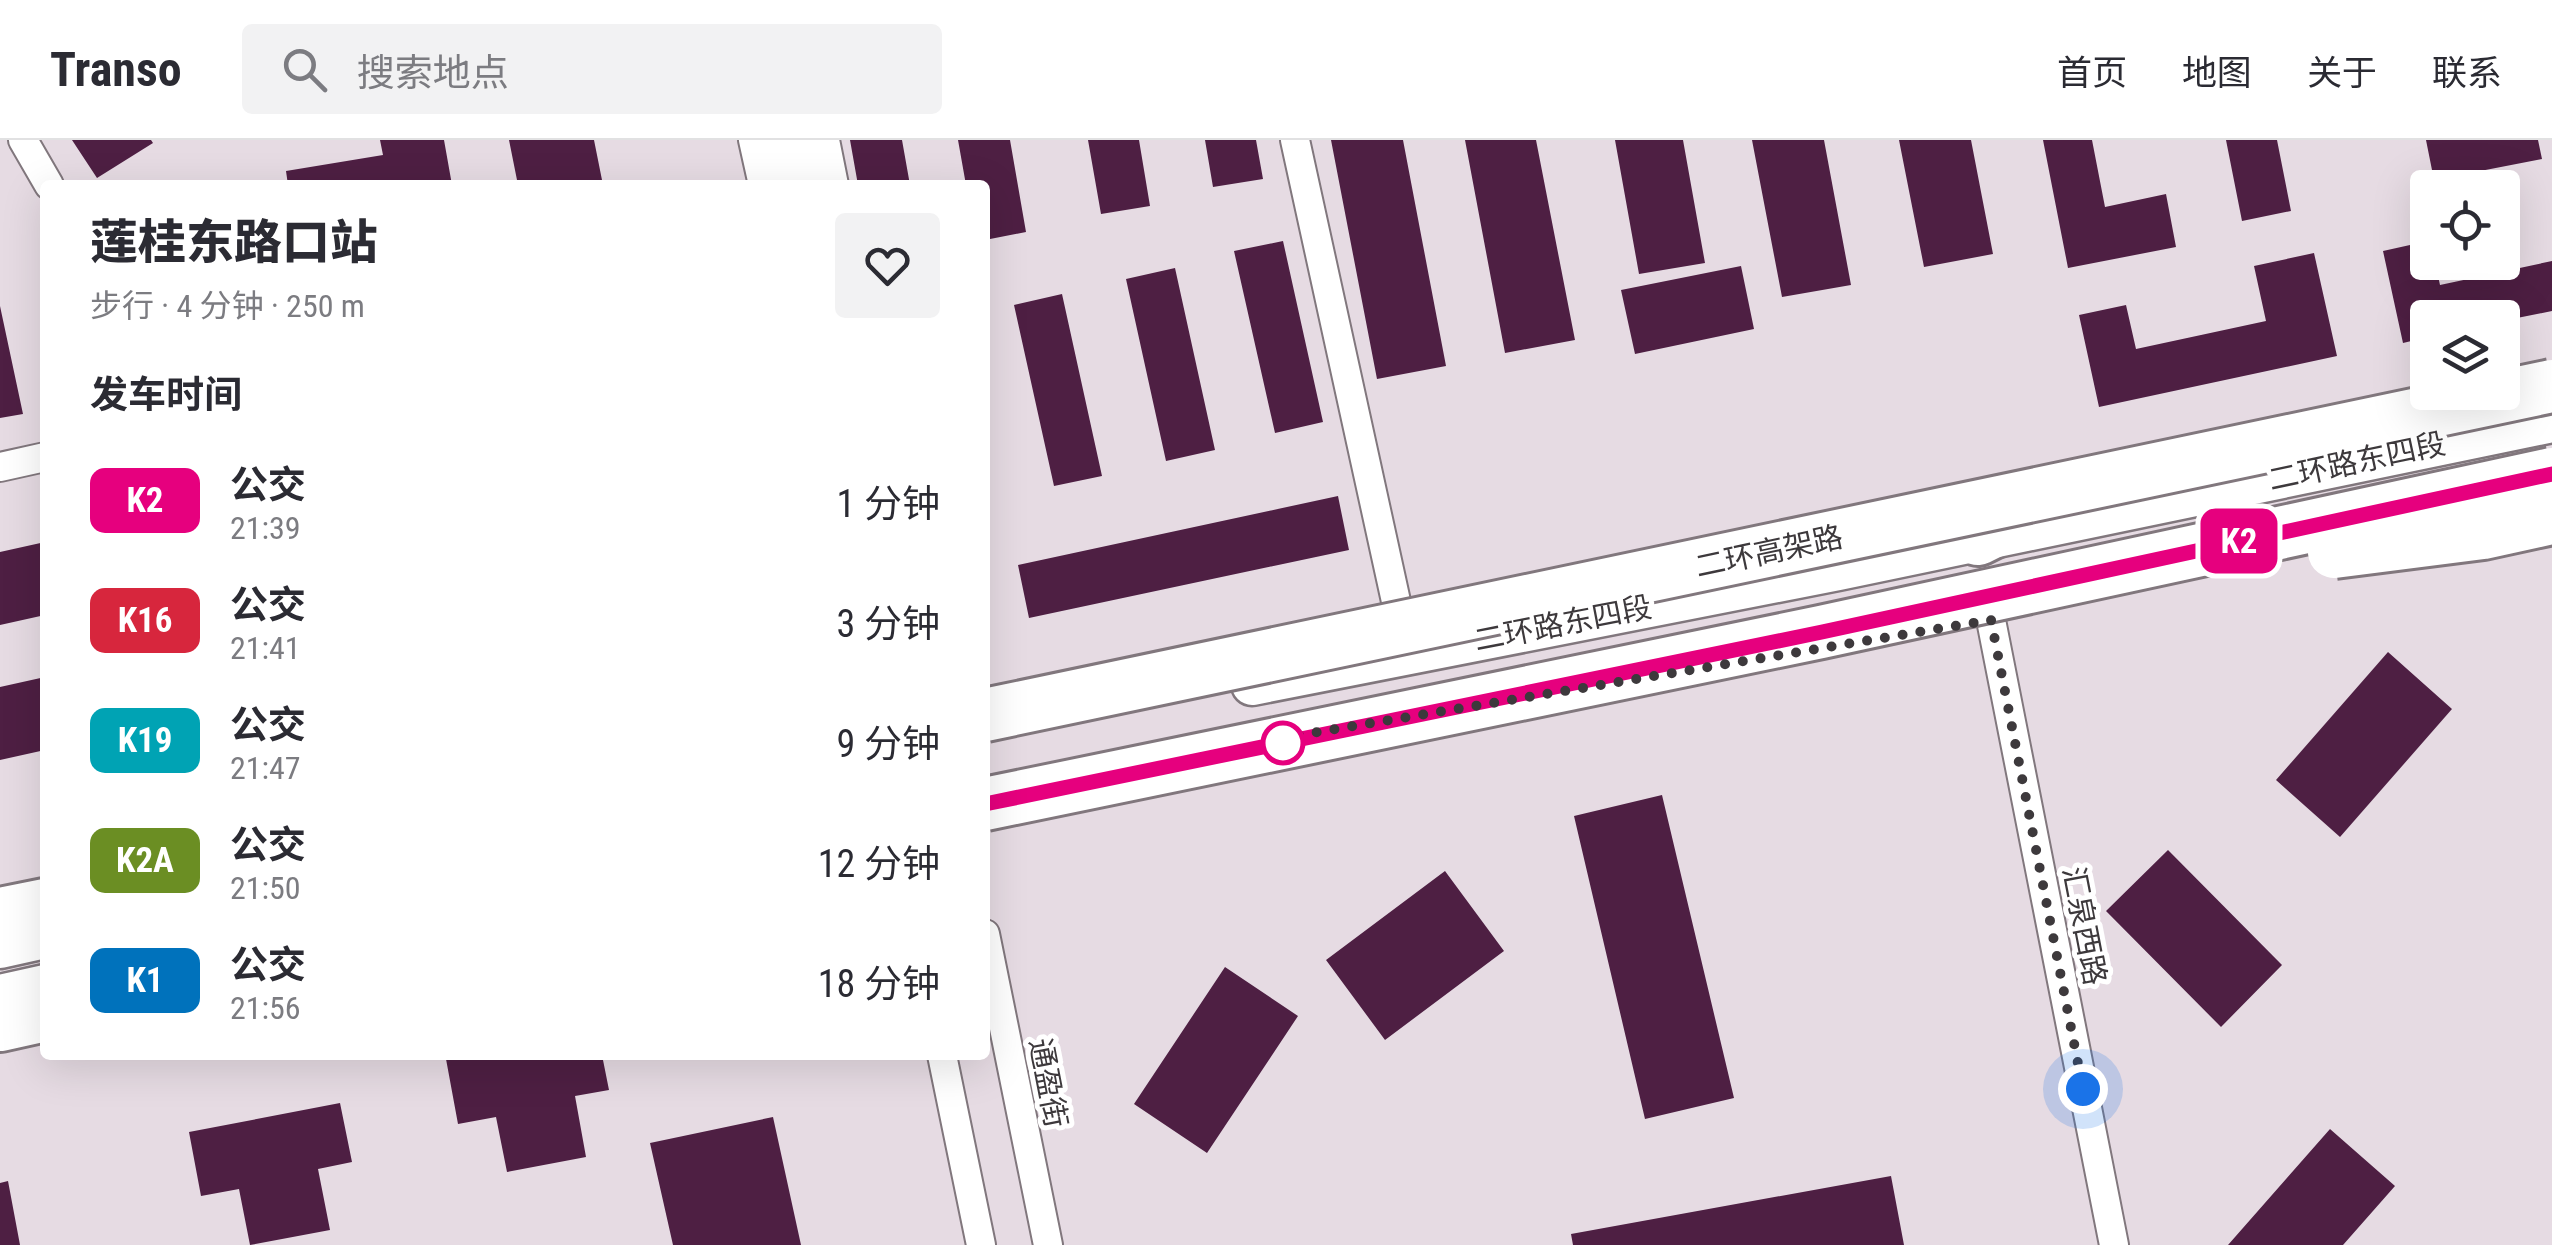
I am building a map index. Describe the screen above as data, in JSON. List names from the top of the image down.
{
  "streets": {
    "highway": ["二环高架路"],
    "main road": ["二环路东四段"],
    "street": ["汇泉西路", "通盈街"]
  },
  "lines": ["bus line K2"],
  "page": {
    "header": "Transo",
    "search": "搜索地点",
    "nav": [
      "首页",
      "地图",
      "关于",
      "联系"
    ],
    "on_map": "K2",
    "heading": [
      ["莲桂东路口站", "步行 · 4 分钟 · 250 m"],
      "发车时间"
    ],
    "list": [
      {
        "mark": "K2",
        "name": "公交",
        "note": "21:39",
        "value": "1 分钟"
      },
      {
        "mark": "K16",
        "name": "公交",
        "note": "21:41",
        "value": "3 分钟"
      },
      {
        "mark": "K19",
        "name": "公交",
        "note": "21:47",
        "value": "9 分钟"
      },
      {
        "mark": "K2A",
        "name": "公交",
        "note": "21:50",
        "value": "12 分钟"
      },
      {
        "mark": "K1",
        "name": "公交",
        "note": "21:56",
        "value": "18 分钟"
      }
    ]
  }
}
